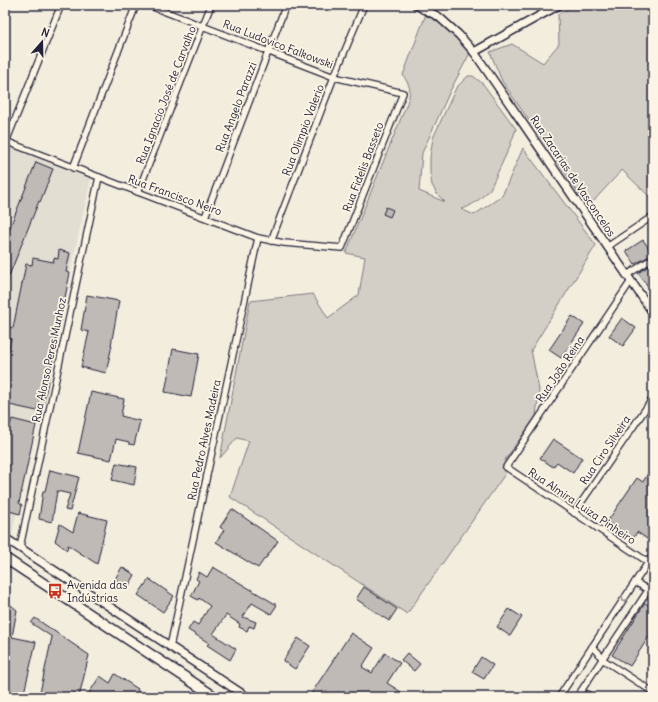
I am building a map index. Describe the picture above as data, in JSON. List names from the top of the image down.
{
  "streets": {
    "street": [
      "Rua Ludovico Falkowski",
      "Rua Ignacio José de Carvalho",
      "Rua Angelo Parazzi",
      "Rua Olimpio Valerio",
      "Rua Fidelis Basseto",
      "Rua Zacarias de Vasconcelos",
      "Rua Francisco Neiro",
      "Rua Alonso Peres Munhoz",
      "Rua João Reina",
      "Rua Pedro Alves Madeira",
      "Rua Ciro Silveira",
      "Rua Almira Luiza Pinheiro"
    ]
  },
  "crossings": [
    ["Rua Ludovico Falkowski", "Rua Ignacio José de Carvalho"],
    ["Rua Ludovico Falkowski", "Rua Angelo Parazzi"],
    ["Rua Ludovico Falkowski", "Rua Olimpio Valerio"],
    ["Rua Ludovico Falkowski", "Rua Fidelis Basseto"],
    ["Rua Ignacio José de Carvalho", "Rua Francisco Neiro"],
    ["Rua Angelo Parazzi", "Rua Francisco Neiro"],
    ["Rua Olimpio Valerio", "Rua Francisco Neiro"],
    ["Rua Fidelis Basseto", "Rua Francisco Neiro"],
    ["Rua Zacarias de Vasconcelos", "Rua João Reina"],
    ["Rua Francisco Neiro", "Rua Alonso Peres Munhoz"],
    ["Rua Francisco Neiro", "Rua Pedro Alves Madeira"],
    ["Rua João Reina", "Rua Almira Luiza Pinheiro"],
    ["Rua Ciro Silveira", "Rua Almira Luiza Pinheiro"]
  ],
  "places": {
    "bus stop": ["Avenida das Indústrias"]
  },
  "north": "top"
}
